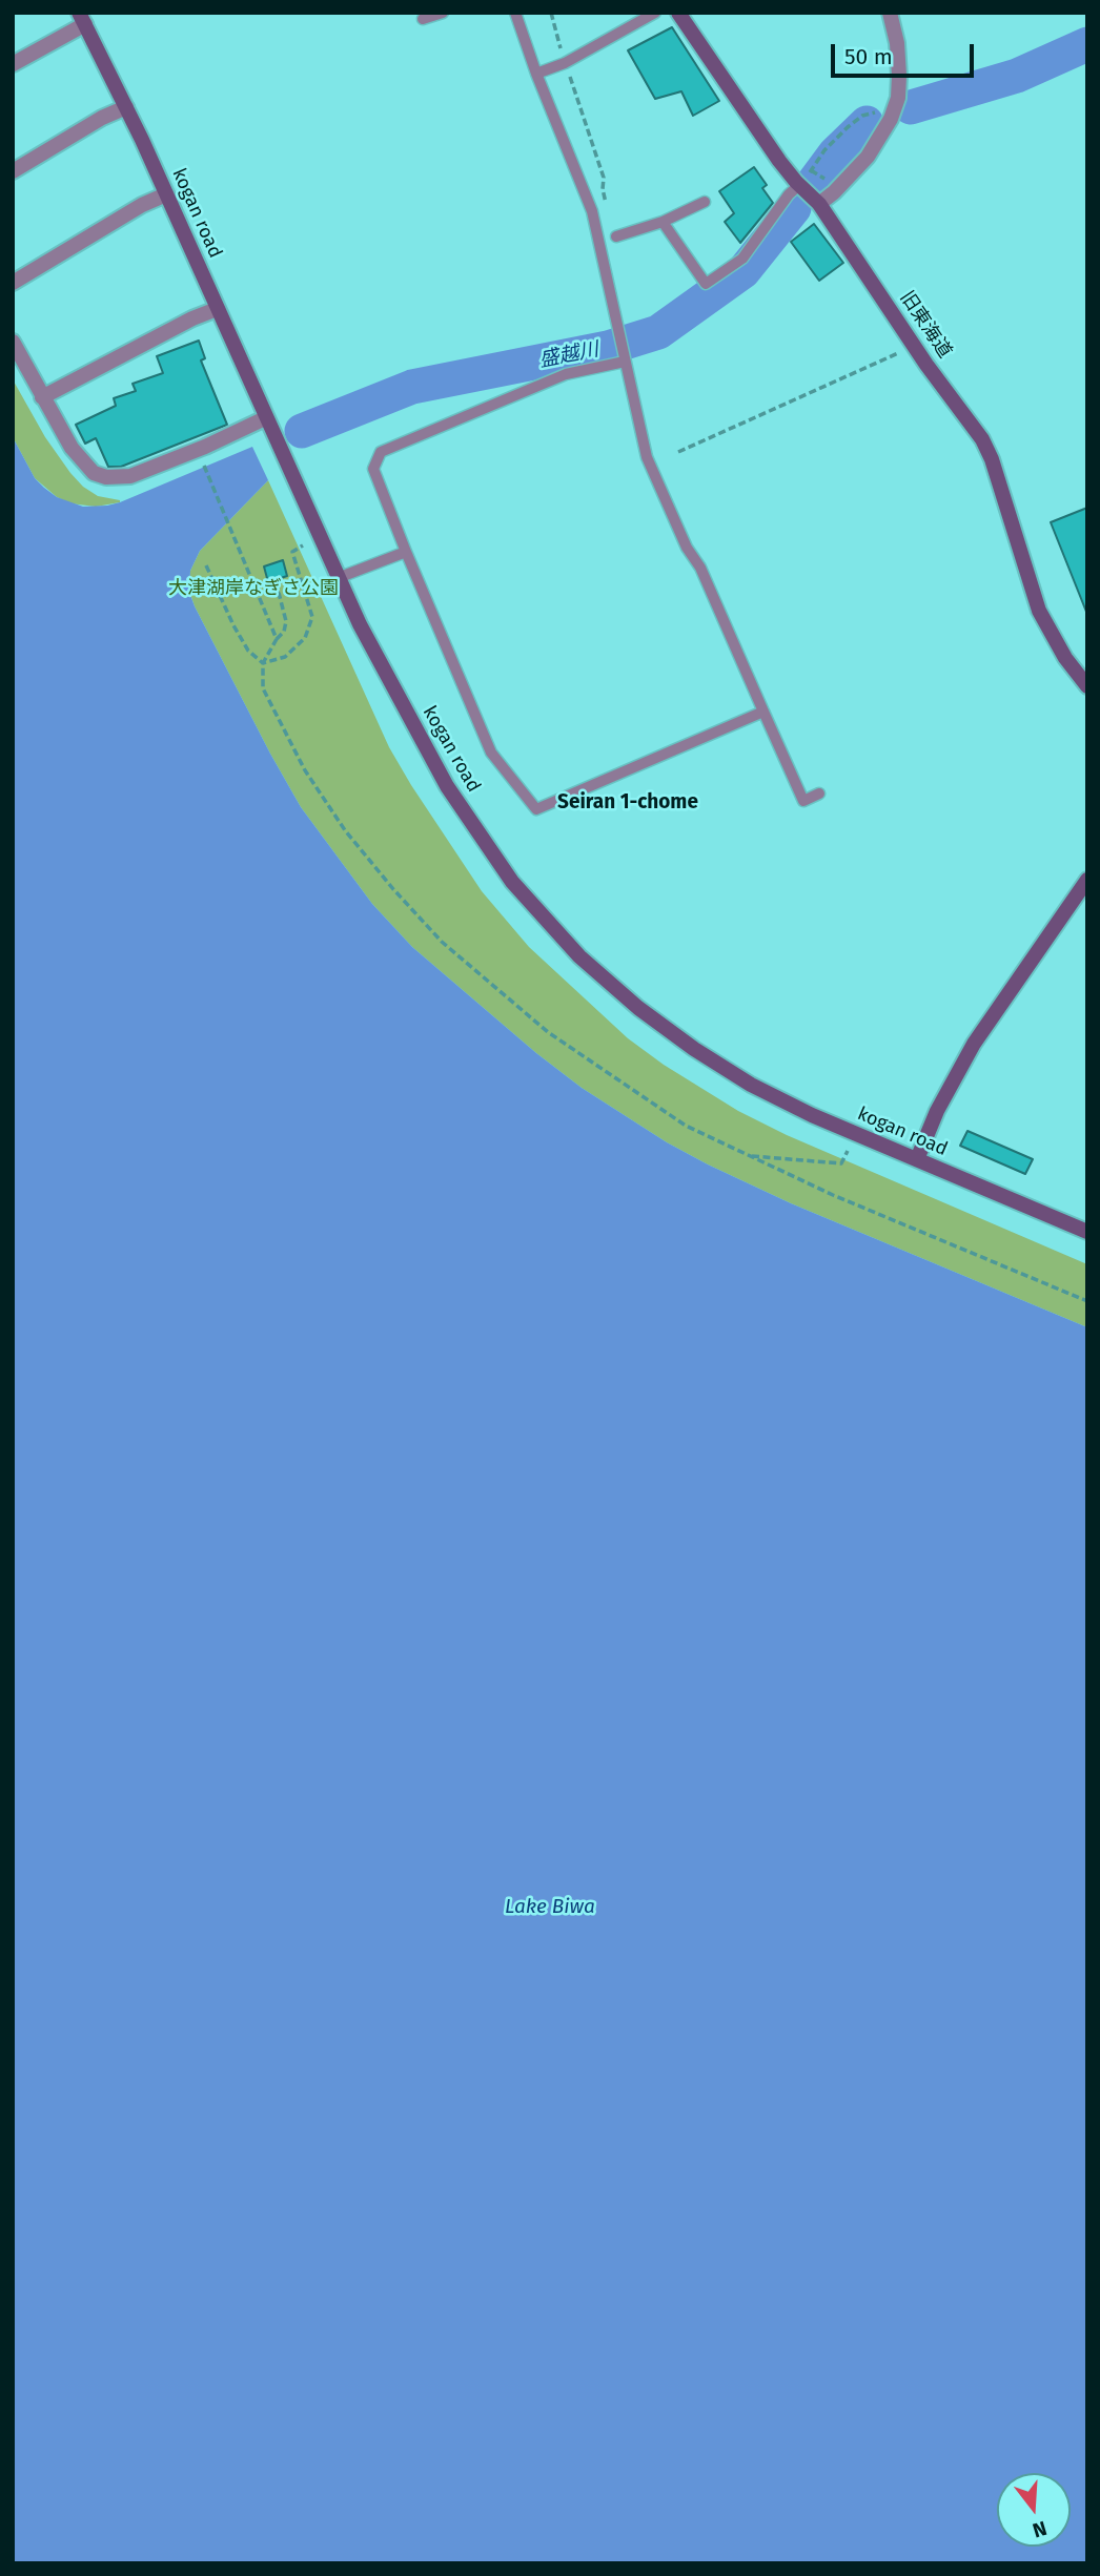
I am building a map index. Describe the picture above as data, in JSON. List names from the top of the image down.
{
  "streets": {
    "main road": ["kogan road", "旧東海道"]
  },
  "districts": ["Seiran 1-chome"],
  "water": ["盛越川", "Lake Biwa"],
  "parks": ["大津湖岸なぎさ公園"],
  "scale_bar": "50 m",
  "north": "bottom"
}
